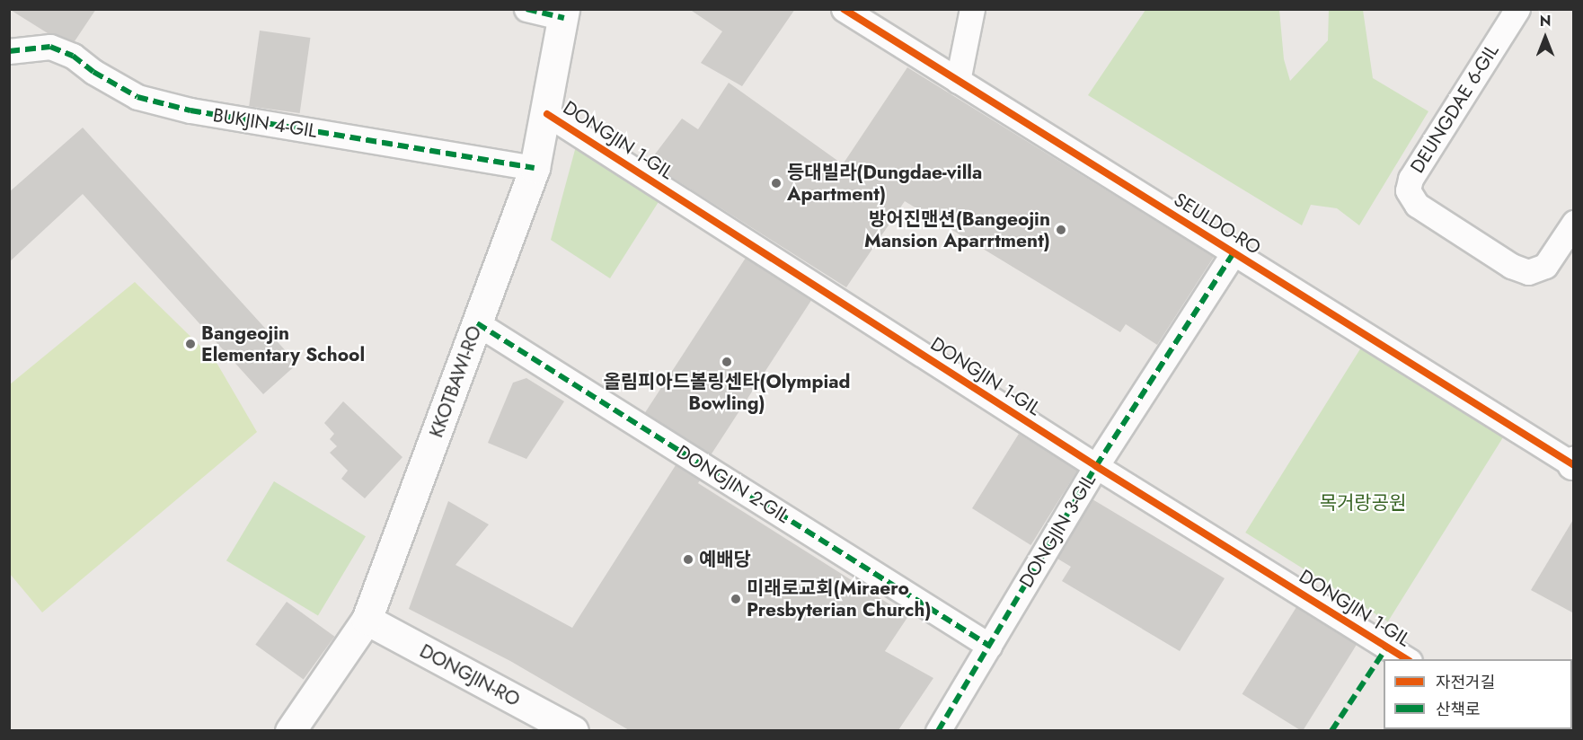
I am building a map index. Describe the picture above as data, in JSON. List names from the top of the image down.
{
  "streets": {
    "street": [
      "DEUNGDAE 6-GIL",
      "BUKJIN 4-GIL",
      "DONGJIN 1-GIL",
      "SEULDO-RO",
      "KKOTBAWI-RO",
      "DONGJIN 2-GIL",
      "DONGJIN 3-GIL",
      "DONGJIN-RO"
    ]
  },
  "crossings": [
    ["BUKJIN 4-GIL", "KKOTBAWI-RO"],
    ["DONGJIN 1-GIL", "KKOTBAWI-RO"],
    ["DONGJIN 1-GIL", "DONGJIN 3-GIL"],
    ["SEULDO-RO", "DONGJIN 3-GIL"],
    ["KKOTBAWI-RO", "DONGJIN 2-GIL"],
    ["KKOTBAWI-RO", "DONGJIN-RO"],
    ["DONGJIN 2-GIL", "DONGJIN 3-GIL"]
  ],
  "parks": ["목거랑공원"],
  "places": [
    "등대빌라(Dungdae-villa Apartment)",
    "방어진맨션(Bangeojin Mansion Aparrtment)",
    "Bangeojin Elementary School",
    "올림피아드볼링센타(Olympiad Bowling)",
    "예배당",
    "미래로교회(Miraero Presbyterian Church)"
  ],
  "legend": ["자전거길", "산책로"],
  "north": "top"
}
